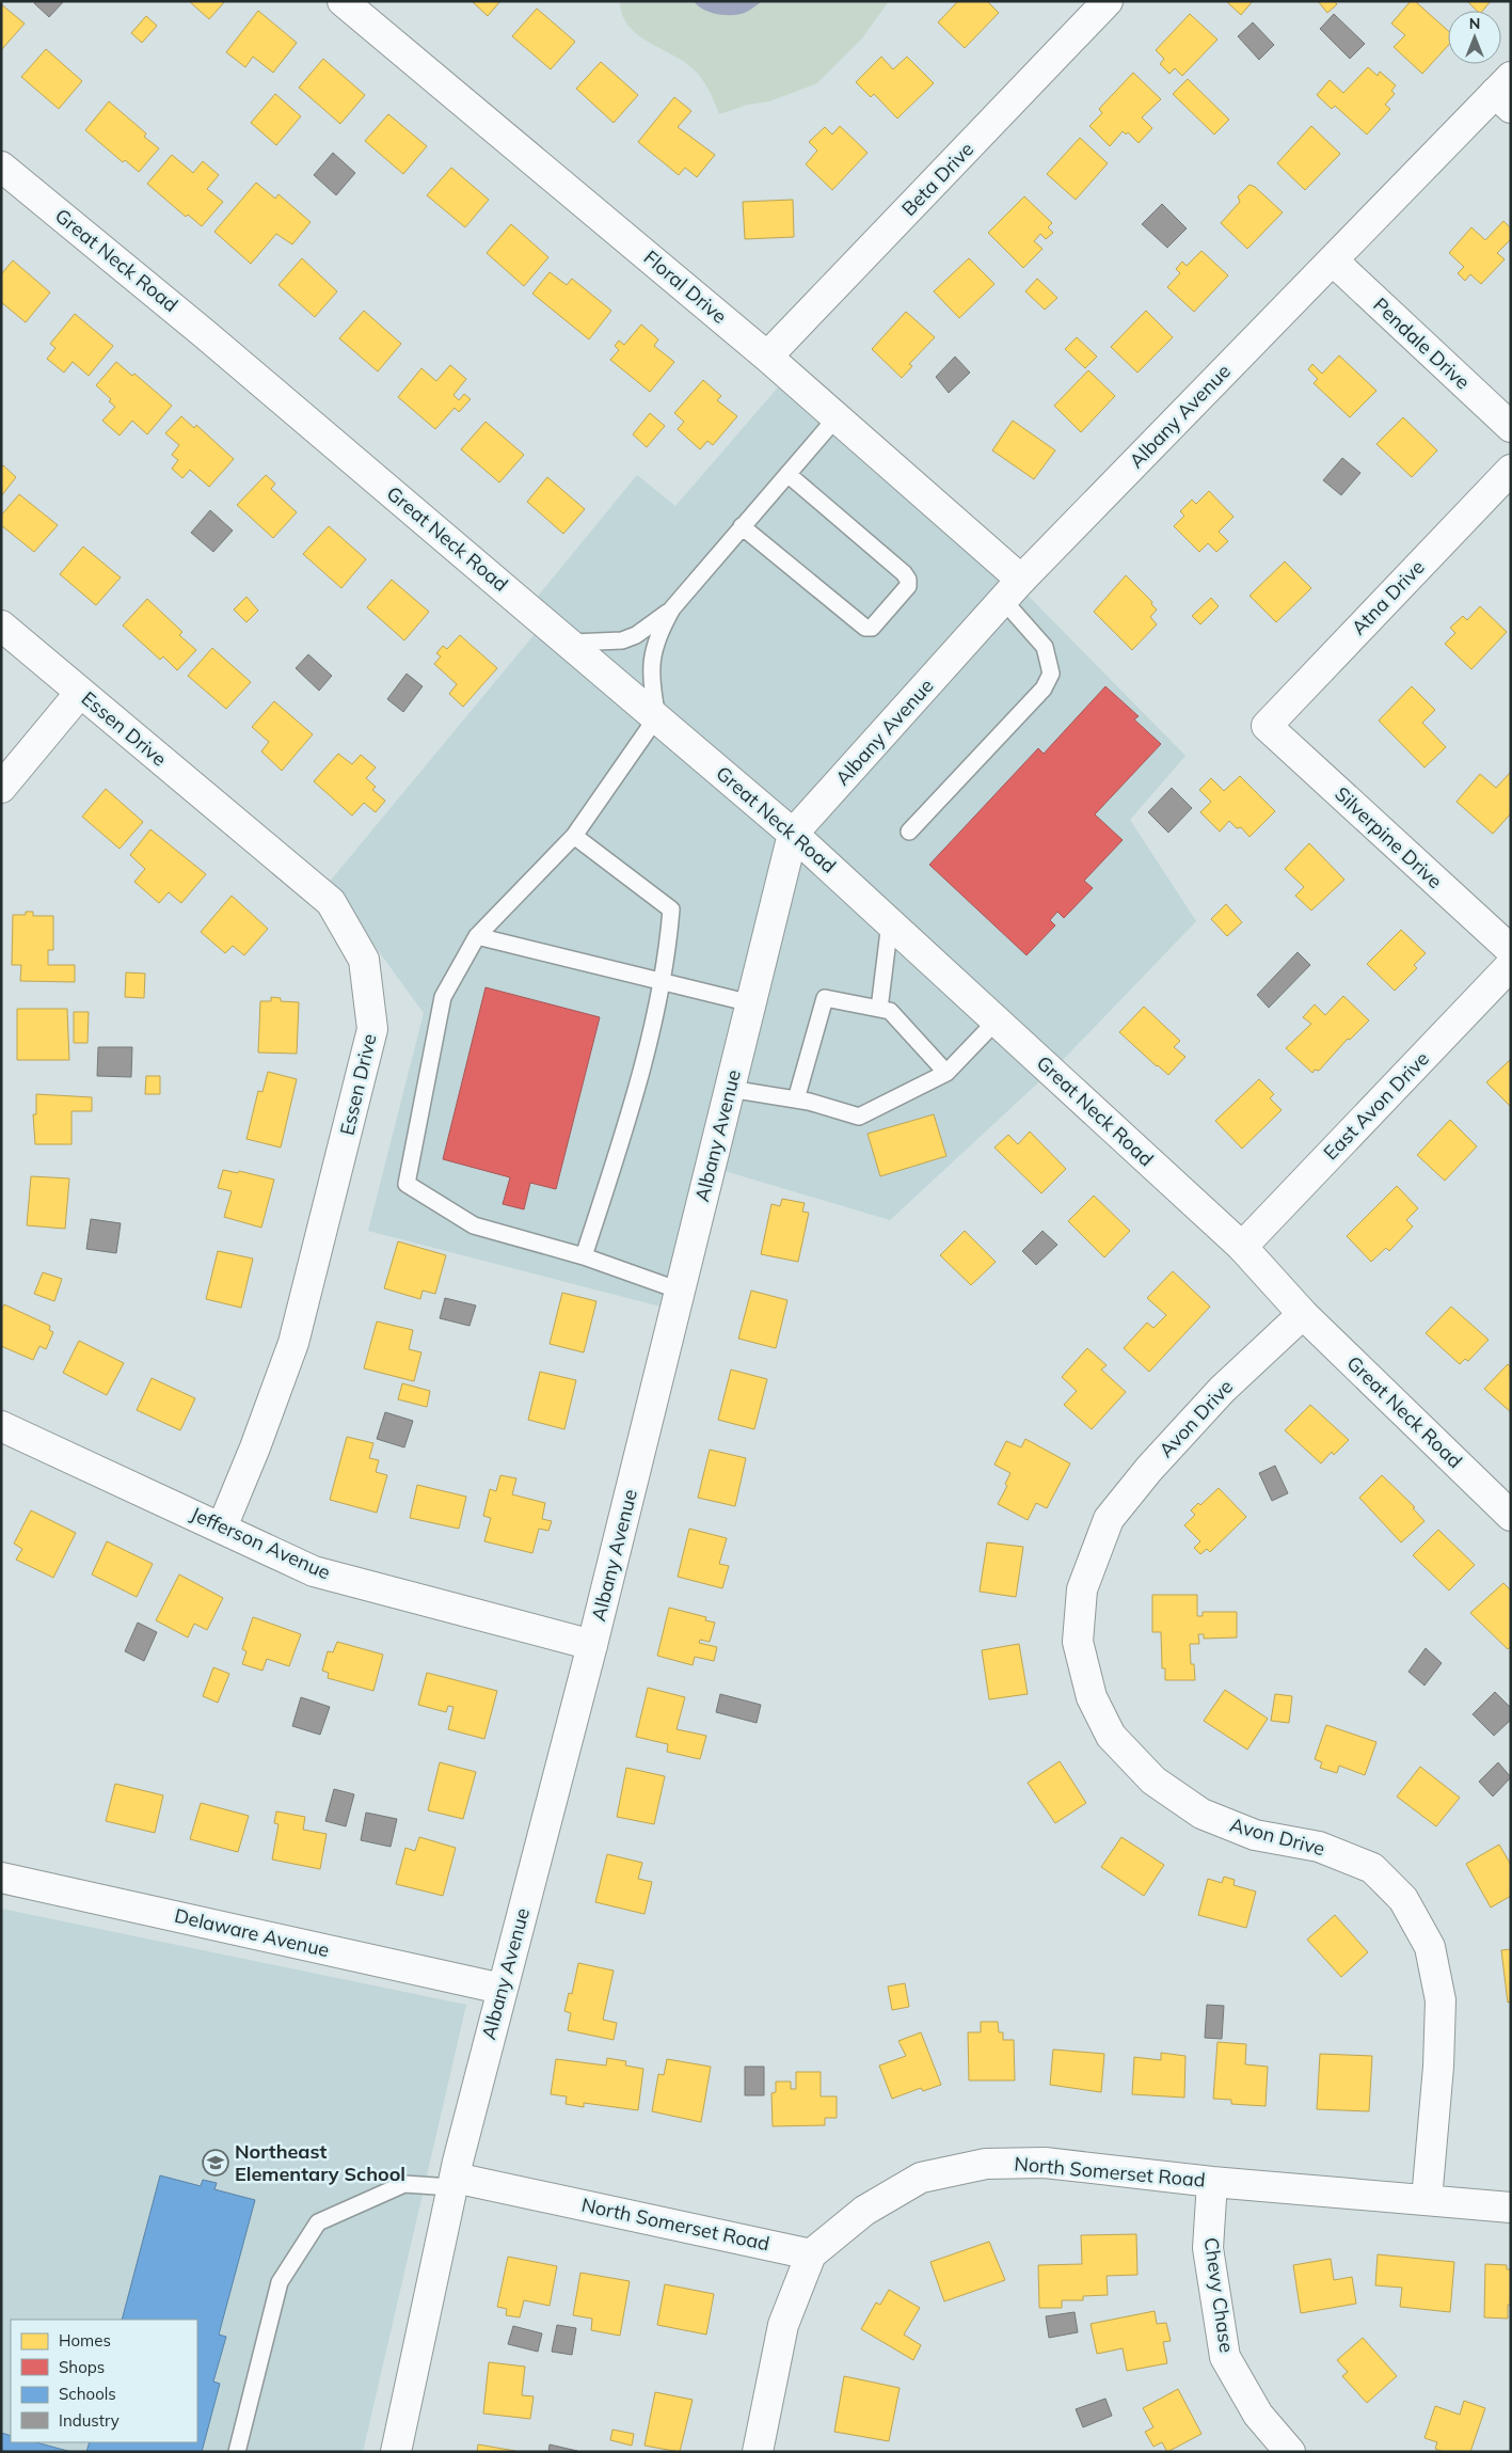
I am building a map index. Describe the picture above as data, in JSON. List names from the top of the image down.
{
  "streets": {
    "street": [
      "Beta Drive",
      "Great Neck Road",
      "Floral Drive",
      "Pendale Drive",
      "Albany Avenue",
      "Atna Drive",
      "Essen Drive",
      "Silverpine Drive",
      "East Avon Drive",
      "Avon Drive",
      "Jefferson Avenue",
      "Delaware Avenue",
      "North Somerset Road",
      "Chevy Chase"
    ]
  },
  "crossings": [
    ["Beta Drive", "Floral Drive"],
    ["Great Neck Road", "Albany Avenue"],
    ["Great Neck Road", "East Avon Drive"],
    ["Great Neck Road", "Avon Drive"],
    ["Floral Drive", "Albany Avenue"],
    ["Pendale Drive", "Albany Avenue"],
    ["Albany Avenue", "Jefferson Avenue"],
    ["Albany Avenue", "Delaware Avenue"],
    ["Albany Avenue", "North Somerset Road"],
    ["Atna Drive", "Silverpine Drive"],
    ["Essen Drive", "Jefferson Avenue"],
    ["Avon Drive", "North Somerset Road"],
    ["North Somerset Road", "Chevy Chase"]
  ],
  "places": {
    "school or university": ["Northeast Elementary School"]
  },
  "legend": [
    "Homes",
    "Shops",
    "Schools",
    "Industry"
  ],
  "north": "top"
}
